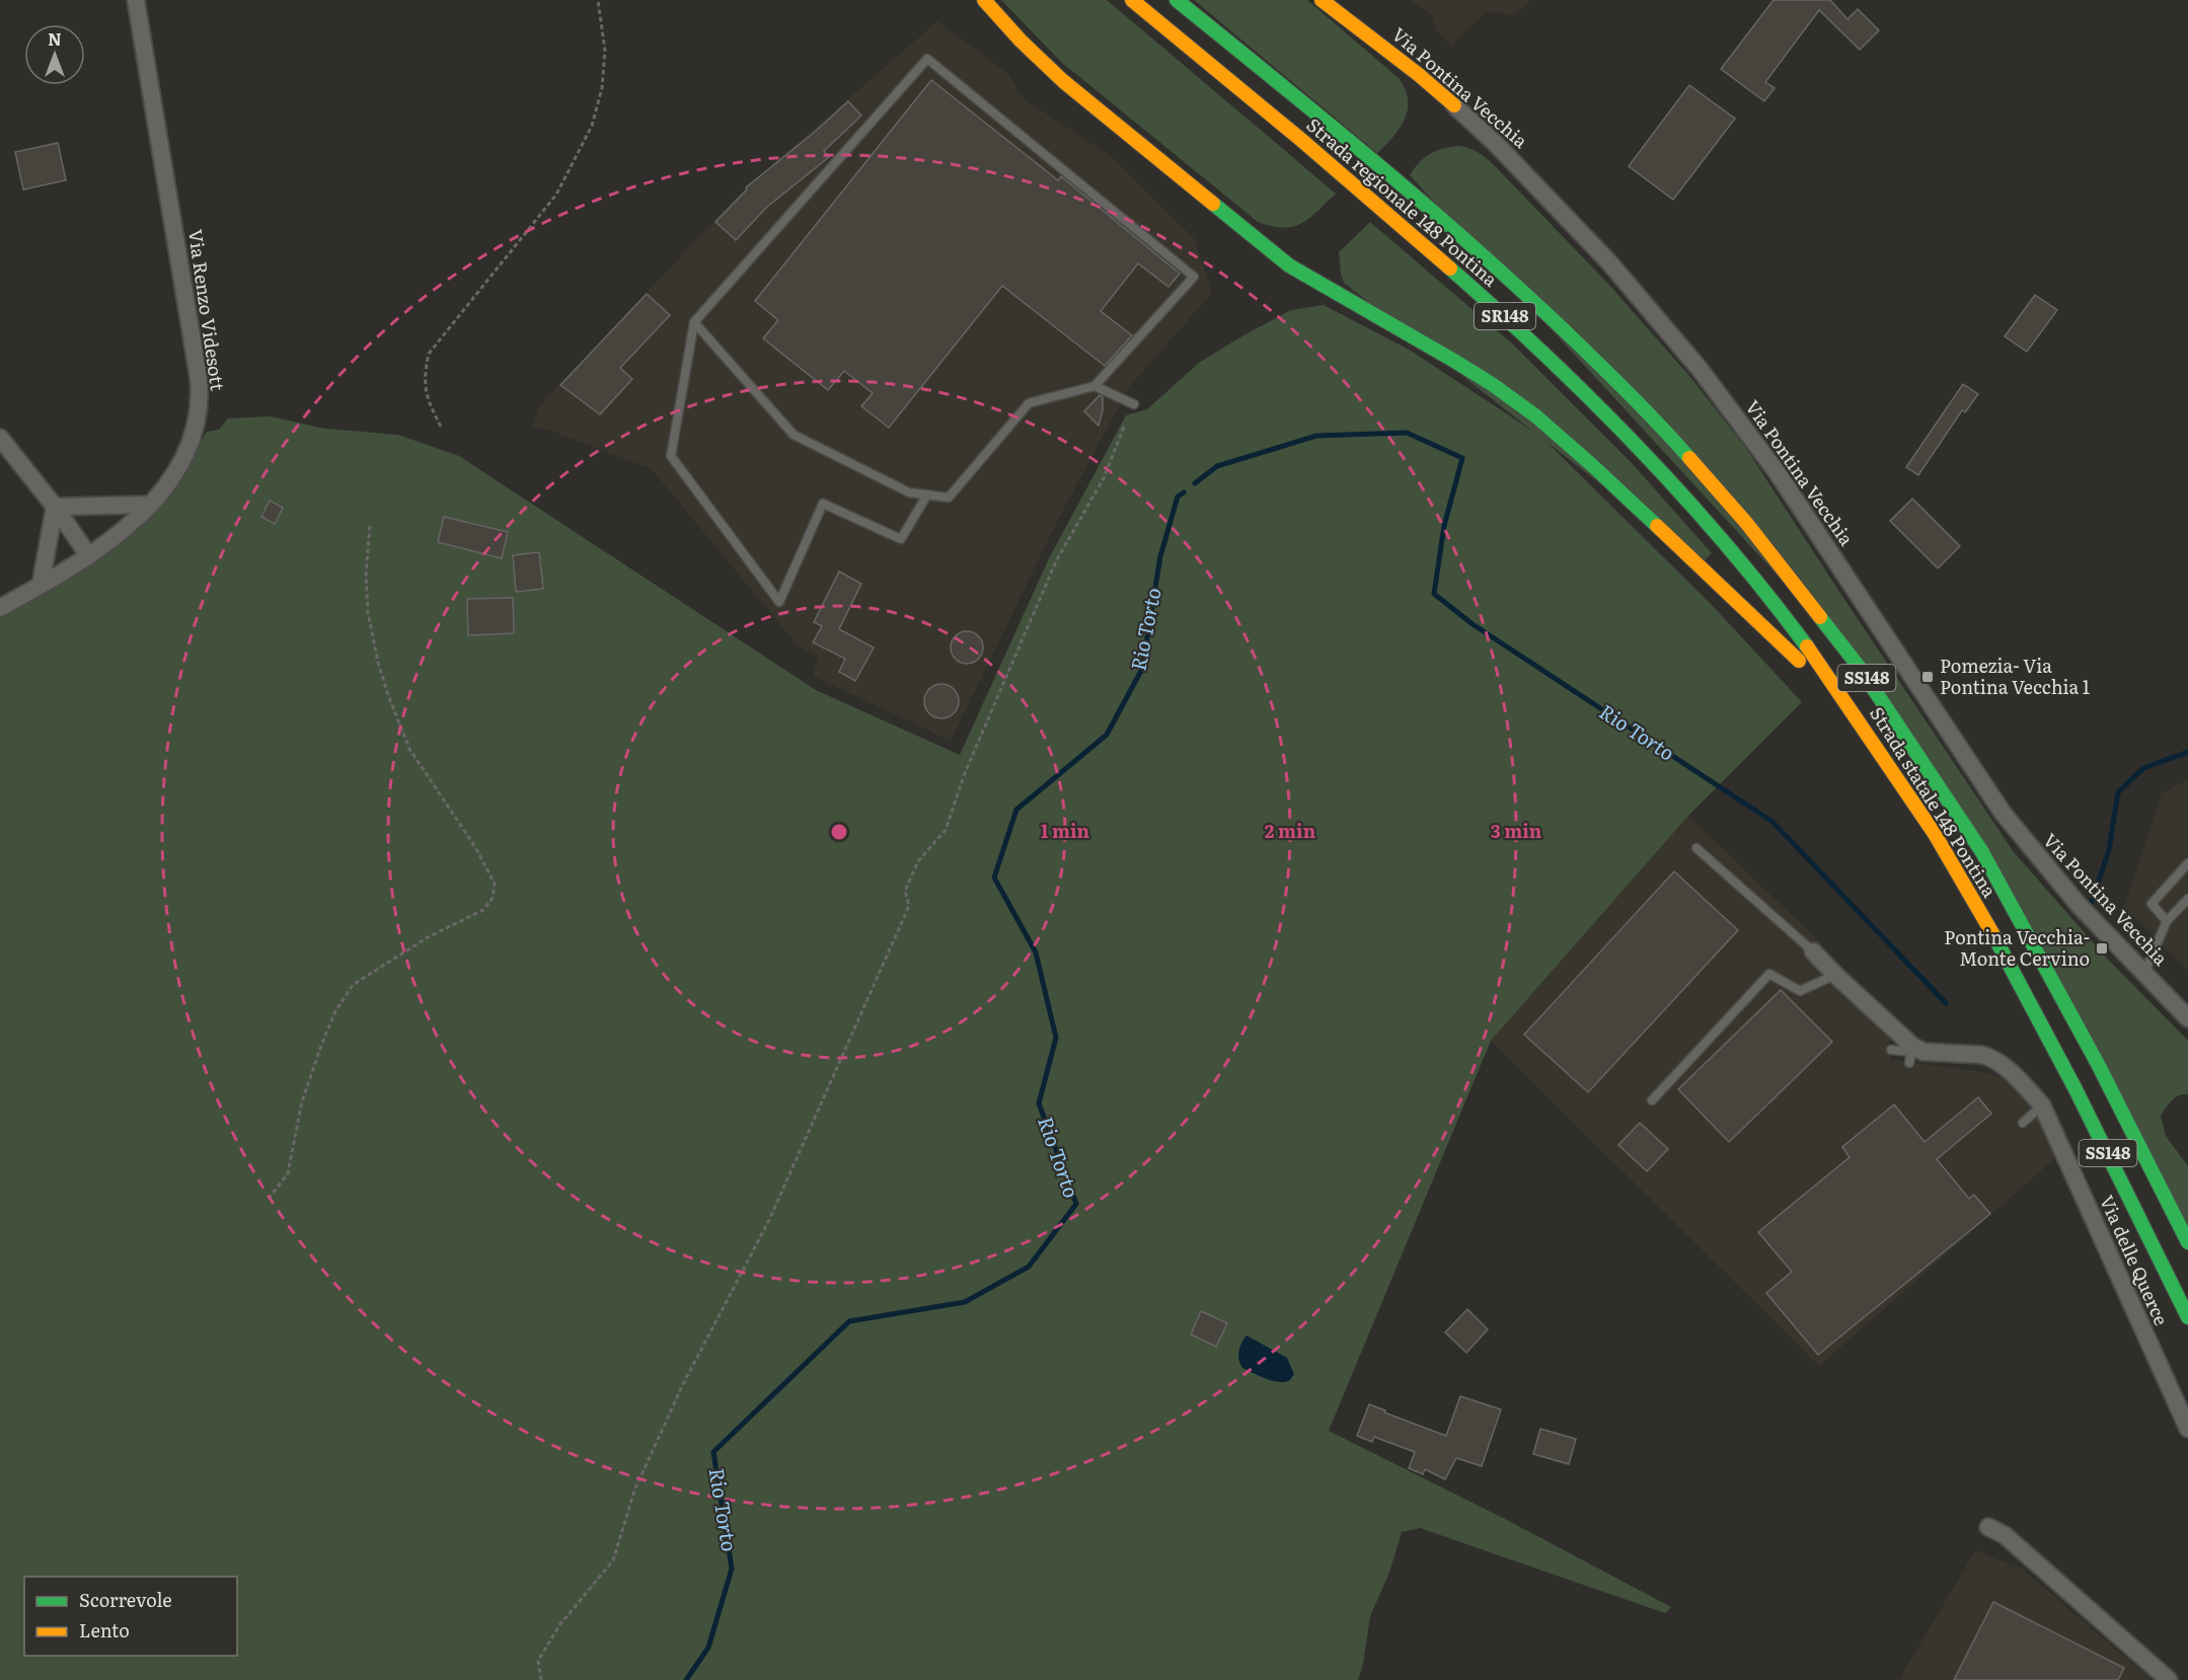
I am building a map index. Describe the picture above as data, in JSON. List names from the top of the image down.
{
  "streets": {
    "main road": [
      "Via Pontina Vecchia",
      "Strada regionale 148 Pontina",
      "SR148",
      "SS148",
      "Strada statale 148 Pontina"
    ],
    "street": ["Via Renzo Videsott", "Via delle Querce"]
  },
  "crossings": [
    ["Strada regionale 148 Pontina", "Strada statale 148 Pontina"]
  ],
  "water": ["Rio Torto"],
  "places": {
    "transit": ["Pomezia- Via Pontina Vecchia 1", "Pontina Vecchia- Monte Cervino"]
  },
  "legend": ["Scorrevole", "Lento"],
  "north": "top",
  "rings": ["1 min", "2 min", "3 min"]
}
